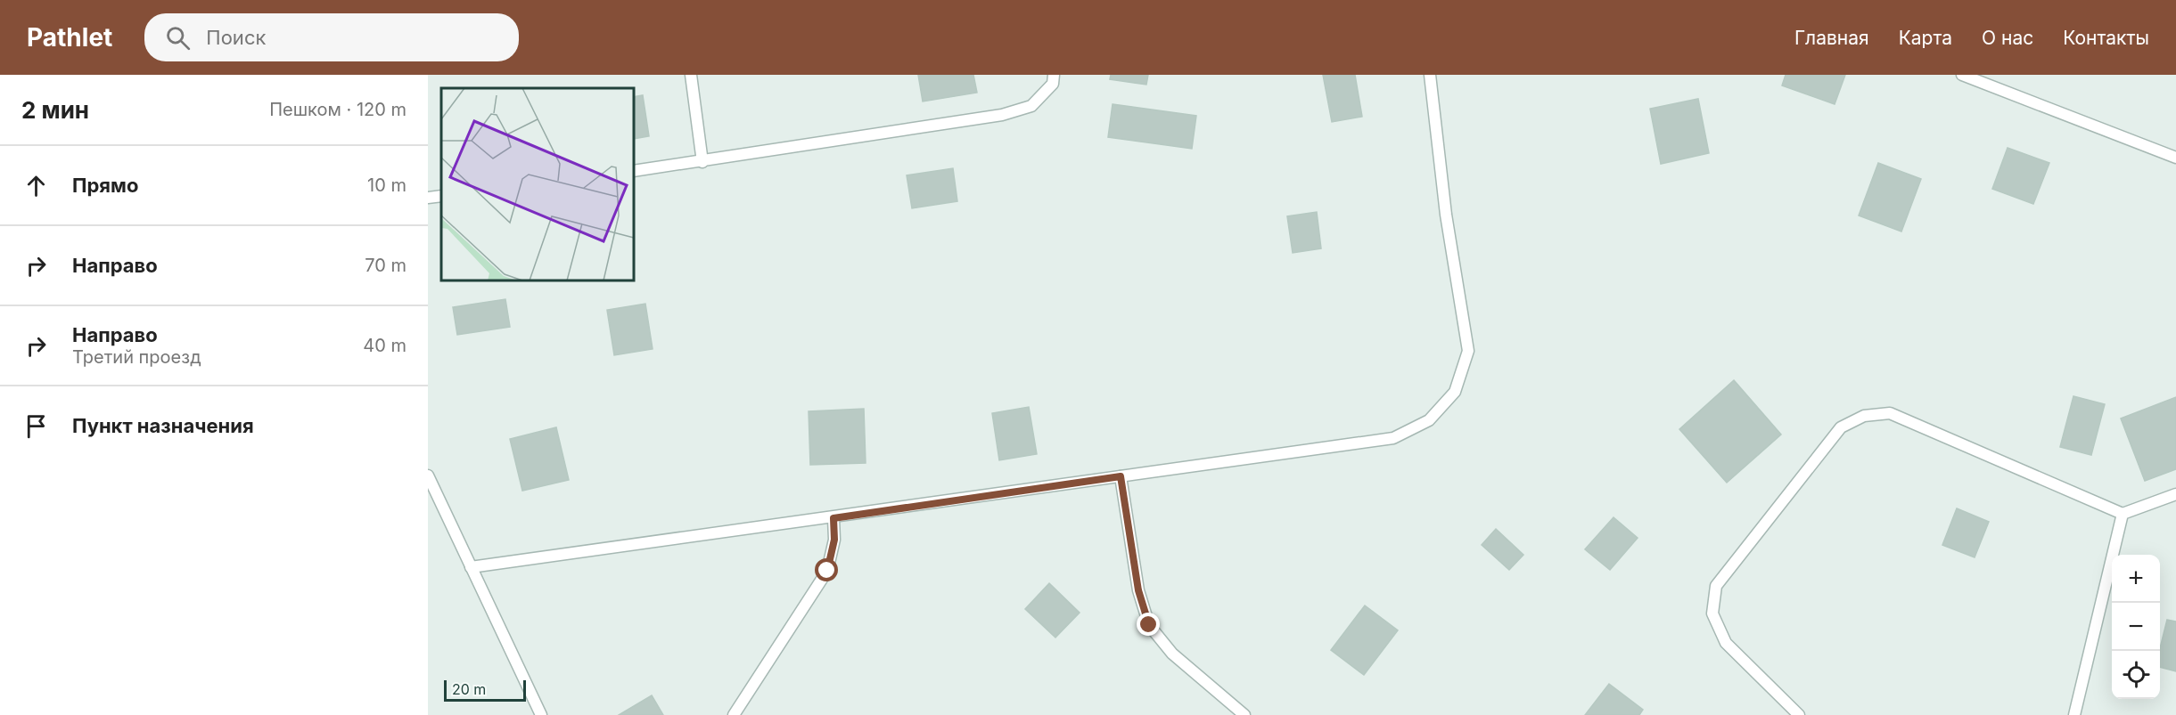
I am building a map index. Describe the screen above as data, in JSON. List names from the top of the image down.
{
  "scale_bar": "20 m",
  "page": {
    "header": "Pathlet",
    "search": "Поиск",
    "nav": [
      "Главная",
      "Карта",
      "О нас",
      "Контакты"
    ],
    "heading": ["2 мин", "Пешком · 120 m"],
    "list": [
      ["Прямо", "10 m"],
      ["Направо", "70 m"],
      ["Направо", "Третий проезд", "40 m"],
      "Пункт назначения"
    ],
    "map_buttons": ["+", "−"],
    "scale": "20 m"
  }
}
